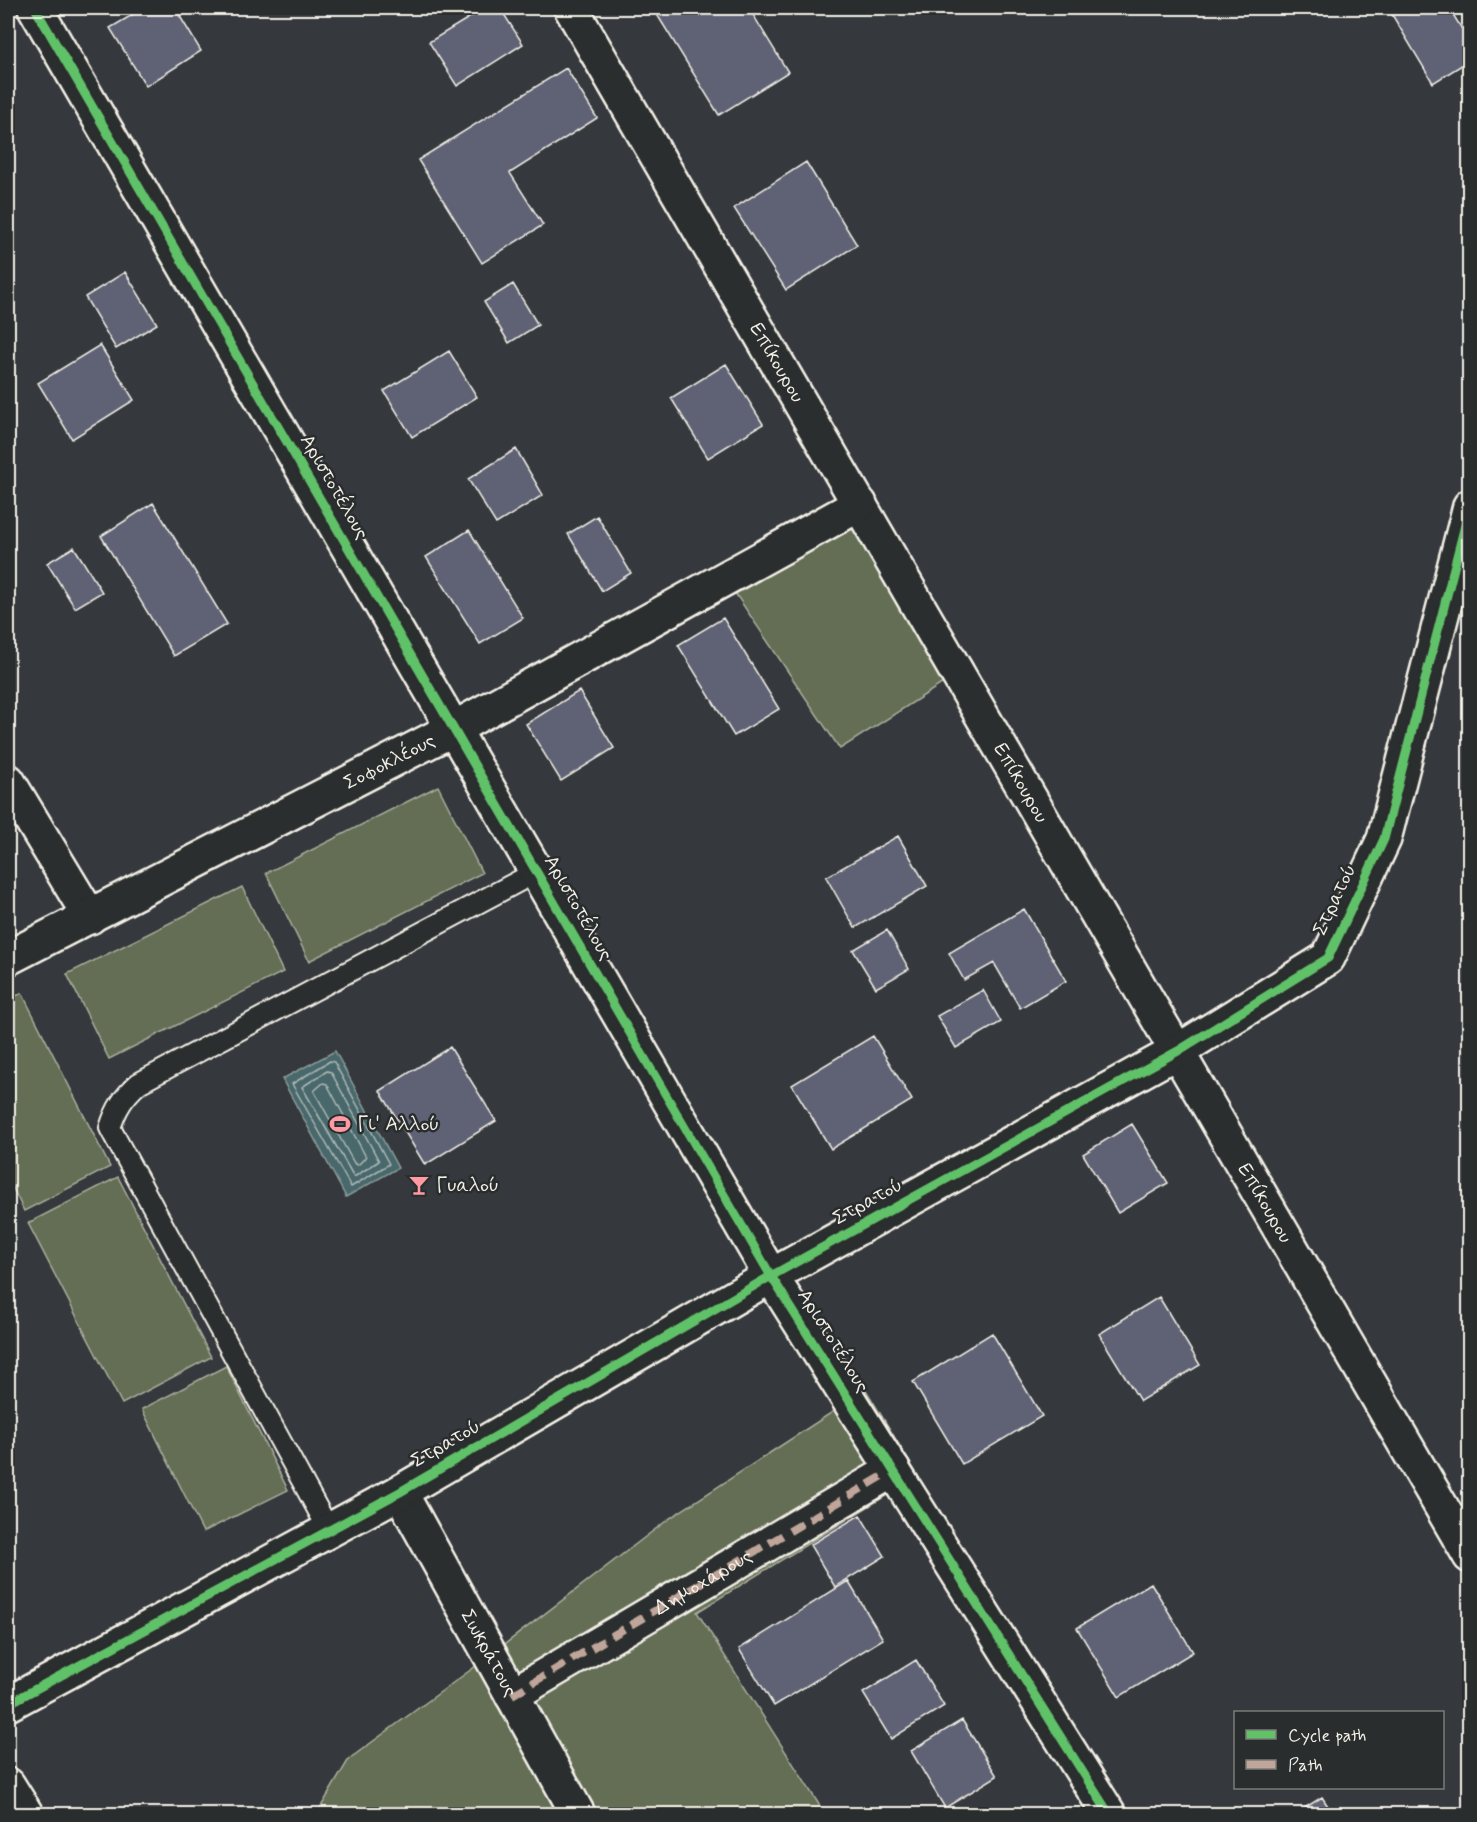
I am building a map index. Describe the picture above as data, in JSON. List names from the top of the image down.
{
  "streets": {
    "street": [
      "Επίκουρου",
      "Αριστοτέλους",
      "Σοφοκλέους",
      "Στρατού",
      "Δημοχάρους",
      "Σωκράτους"
    ]
  },
  "crossings": [
    ["Επίκουρου", "Σοφοκλέους"],
    ["Επίκουρου", "Στρατού"],
    ["Αριστοτέλους", "Σοφοκλέους"],
    ["Αριστοτέλους", "Στρατού"],
    ["Αριστοτέλους", "Δημοχάρους"],
    ["Στρατού", "Σωκράτους"],
    ["Δημοχάρους", "Σωκράτους"]
  ],
  "places": {
    "sports": ["Γι' Αλλού"],
    "bar": ["Γυαλού"]
  },
  "legend": ["Cycle path", "Path"]
}
